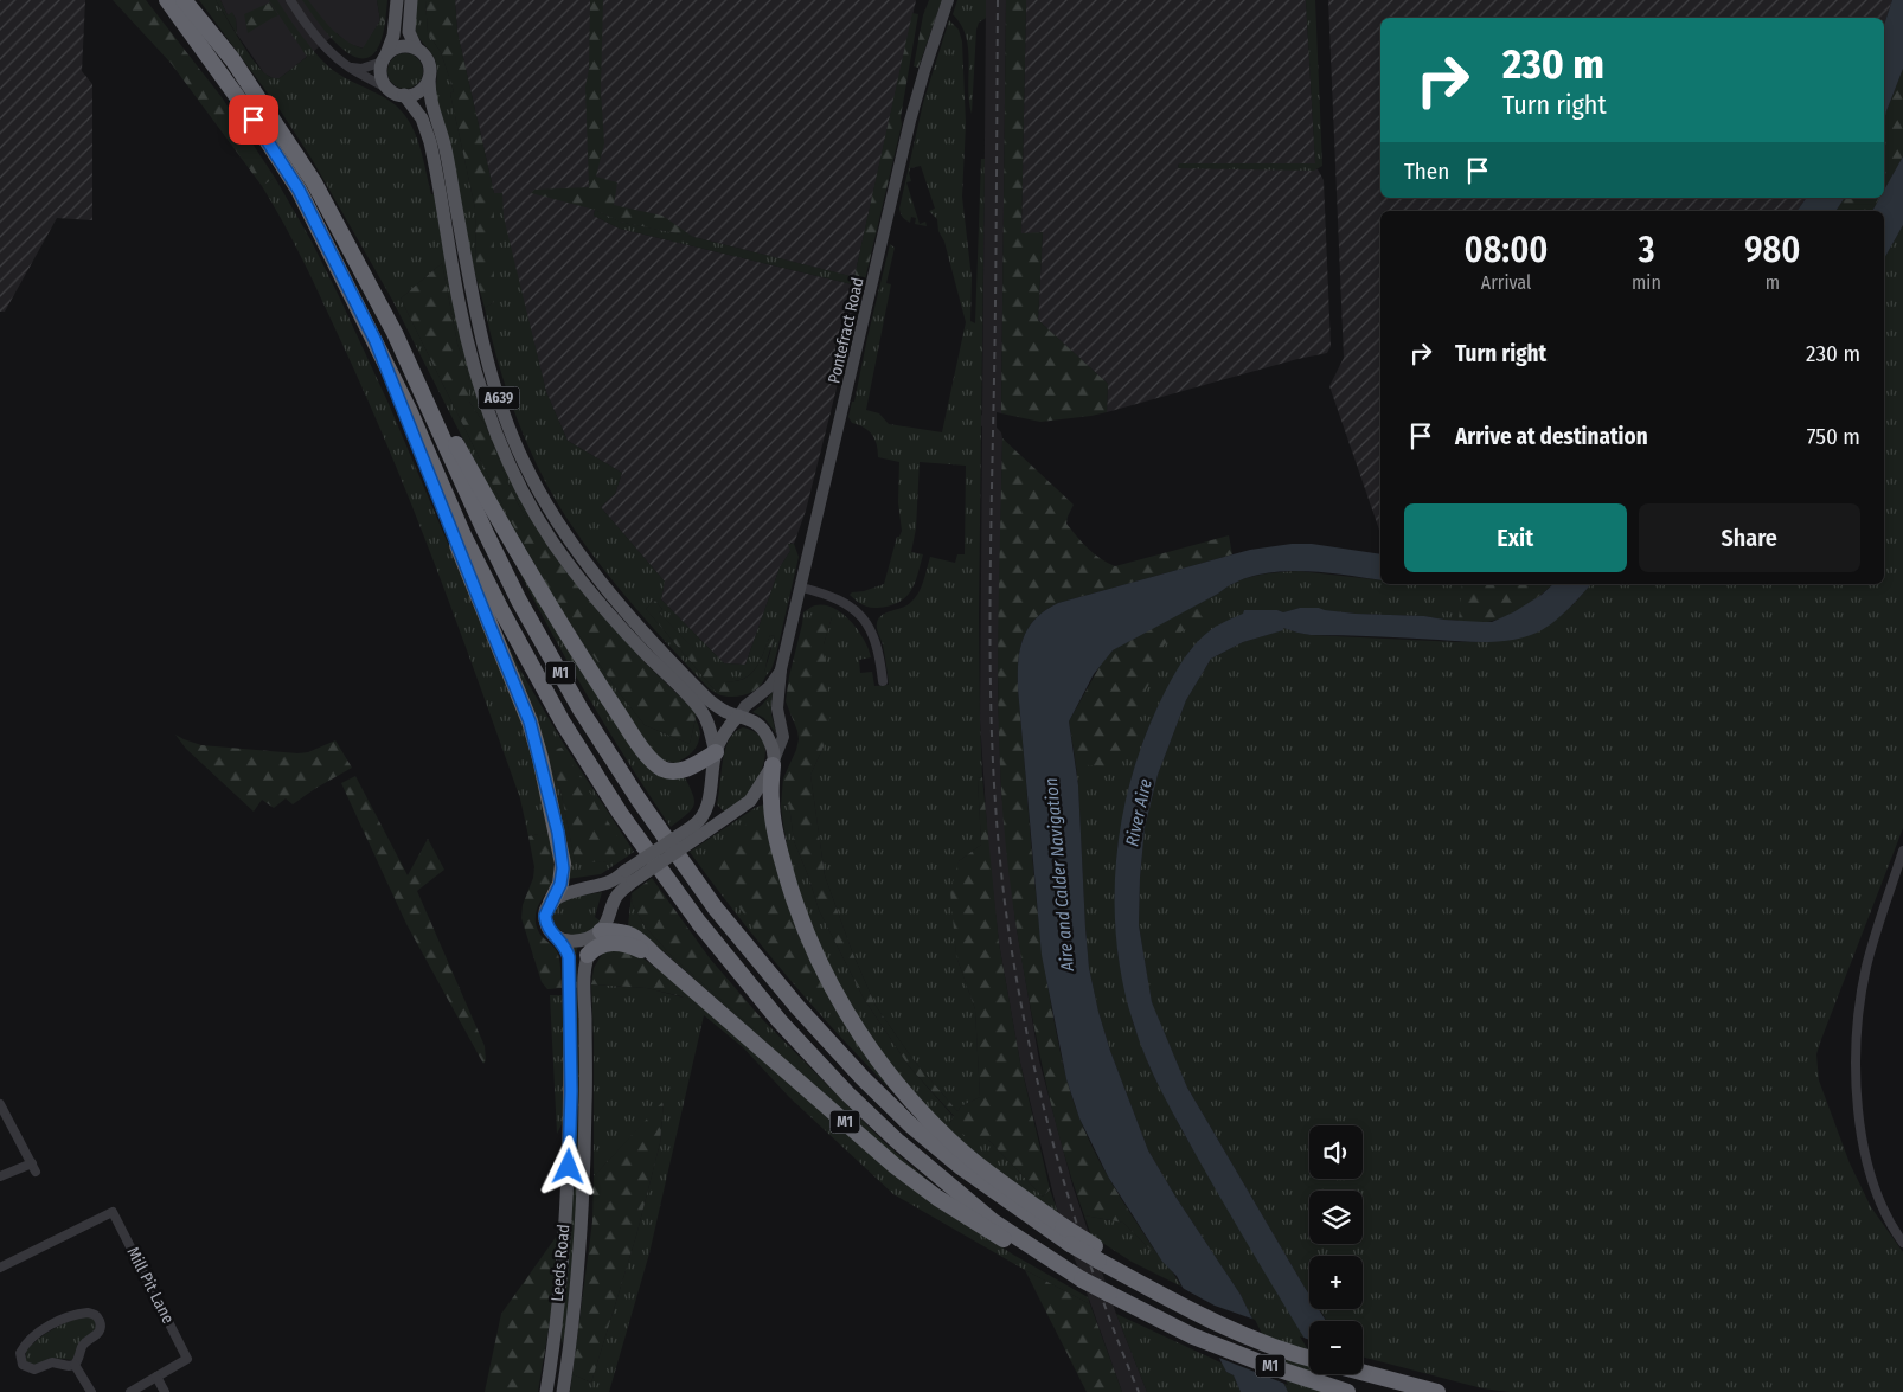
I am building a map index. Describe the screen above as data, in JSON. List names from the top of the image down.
{
  "streets": {
    "highway": ["M1"],
    "main road": ["Pontefract Road", "A639", "Leeds Road"],
    "street": ["Mill Pit Lane"]
  },
  "crossings": [
    ["Pontefract Road", "A639"],
    ["M1", "Leeds Road"]
  ],
  "water": ["River Aire", "Aire and Calder Navigation"],
  "page": {
    "turn": ["230 m", "Turn right"],
    "then": "Then",
    "eta": [
      "08:00",
      "Arrival",
      "3",
      "min",
      "980",
      "m"
    ],
    "list": [
      {
        "name": "Turn right",
        "value": "230 m"
      },
      {
        "name": "Arrive at destination",
        "value": "750 m"
      }
    ],
    "buttons": ["Exit", "Share"],
    "map_buttons": ["+", "−"]
  }
}
